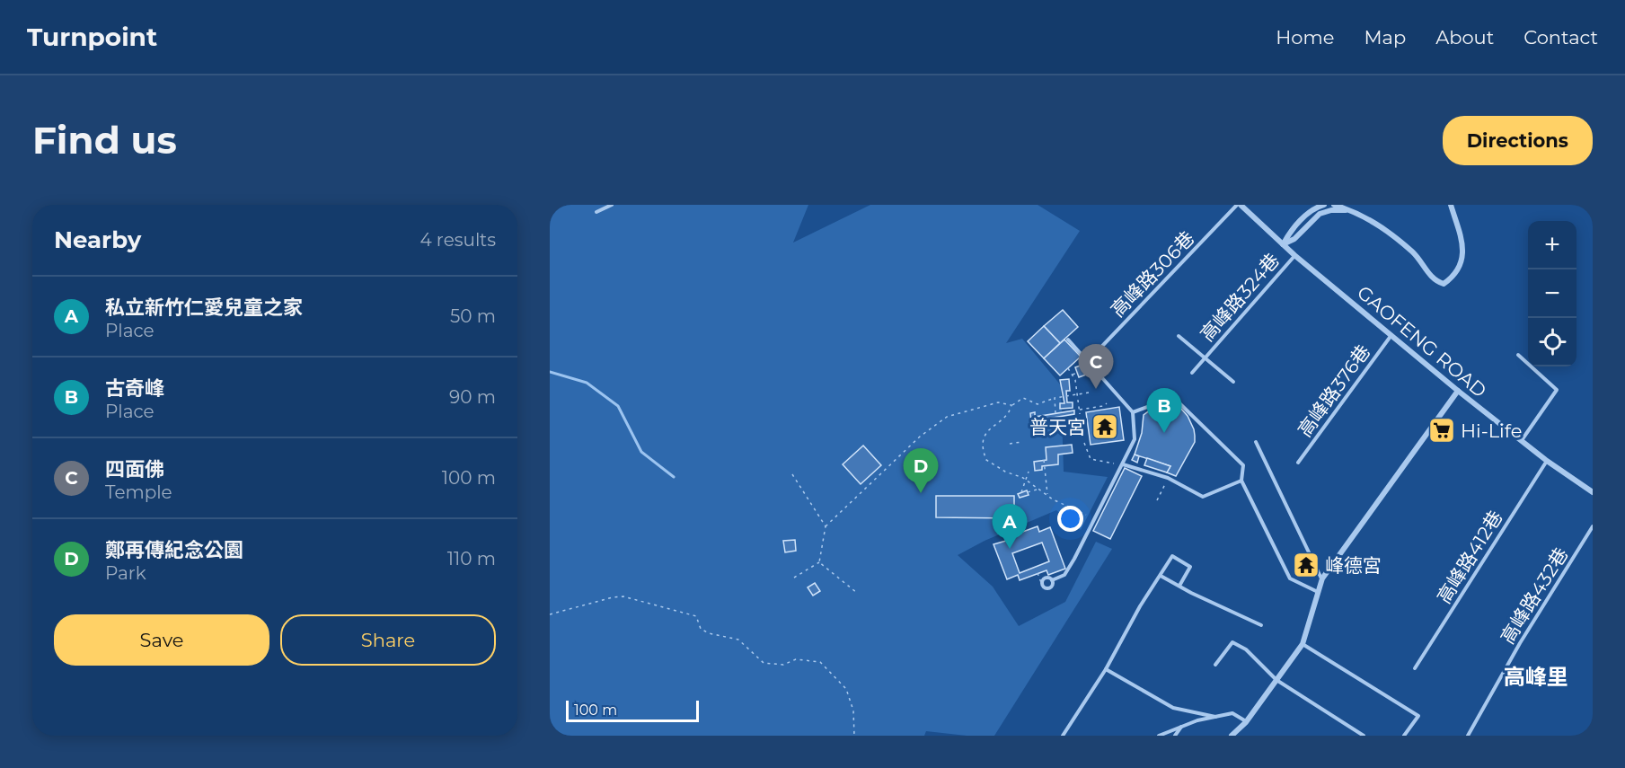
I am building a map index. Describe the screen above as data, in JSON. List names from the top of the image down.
{
  "streets": {
    "street": ["GAOFENG ROAD"],
    "lane": [
      "高峰路306巷",
      "高峰路324巷",
      "高峰路376巷",
      "高峰路412巷",
      "高峰路432巷"
    ]
  },
  "crossings": [
    ["高峰路306巷", "GAOFENG ROAD"],
    ["高峰路324巷", "GAOFENG ROAD"],
    ["GAOFENG ROAD", "高峰路376巷"],
    ["GAOFENG ROAD", "高峰路412巷"]
  ],
  "districts": ["高峰里"],
  "places": {
    "temple": ["普天宮", "峰德宮"],
    "supermarket": ["Hi-Life"]
  },
  "scale_bar": "100 m",
  "page": {
    "header": "Turnpoint",
    "nav": [
      "Home",
      "Map",
      "About",
      "Contact"
    ],
    "buttons": [
      "Directions",
      ["Save", "Share"]
    ],
    "title": "Find us",
    "heading": ["Nearby", "4 results"],
    "map_buttons": ["+", "−"],
    "list": [
      {
        "mark": "A",
        "name": "私立新竹仁愛兒童之家",
        "note": "Place",
        "value": "50 m"
      },
      {
        "mark": "B",
        "name": "古奇峰",
        "note": "Place",
        "value": "90 m"
      },
      {
        "mark": "C",
        "name": "四面佛",
        "note": "Temple",
        "value": "100 m"
      },
      {
        "mark": "D",
        "name": "鄭再傳紀念公園",
        "note": "Park",
        "value": "110 m"
      }
    ],
    "pins": [
      "C",
      "B",
      "D",
      "A"
    ],
    "scale": "100 m"
  }
}
